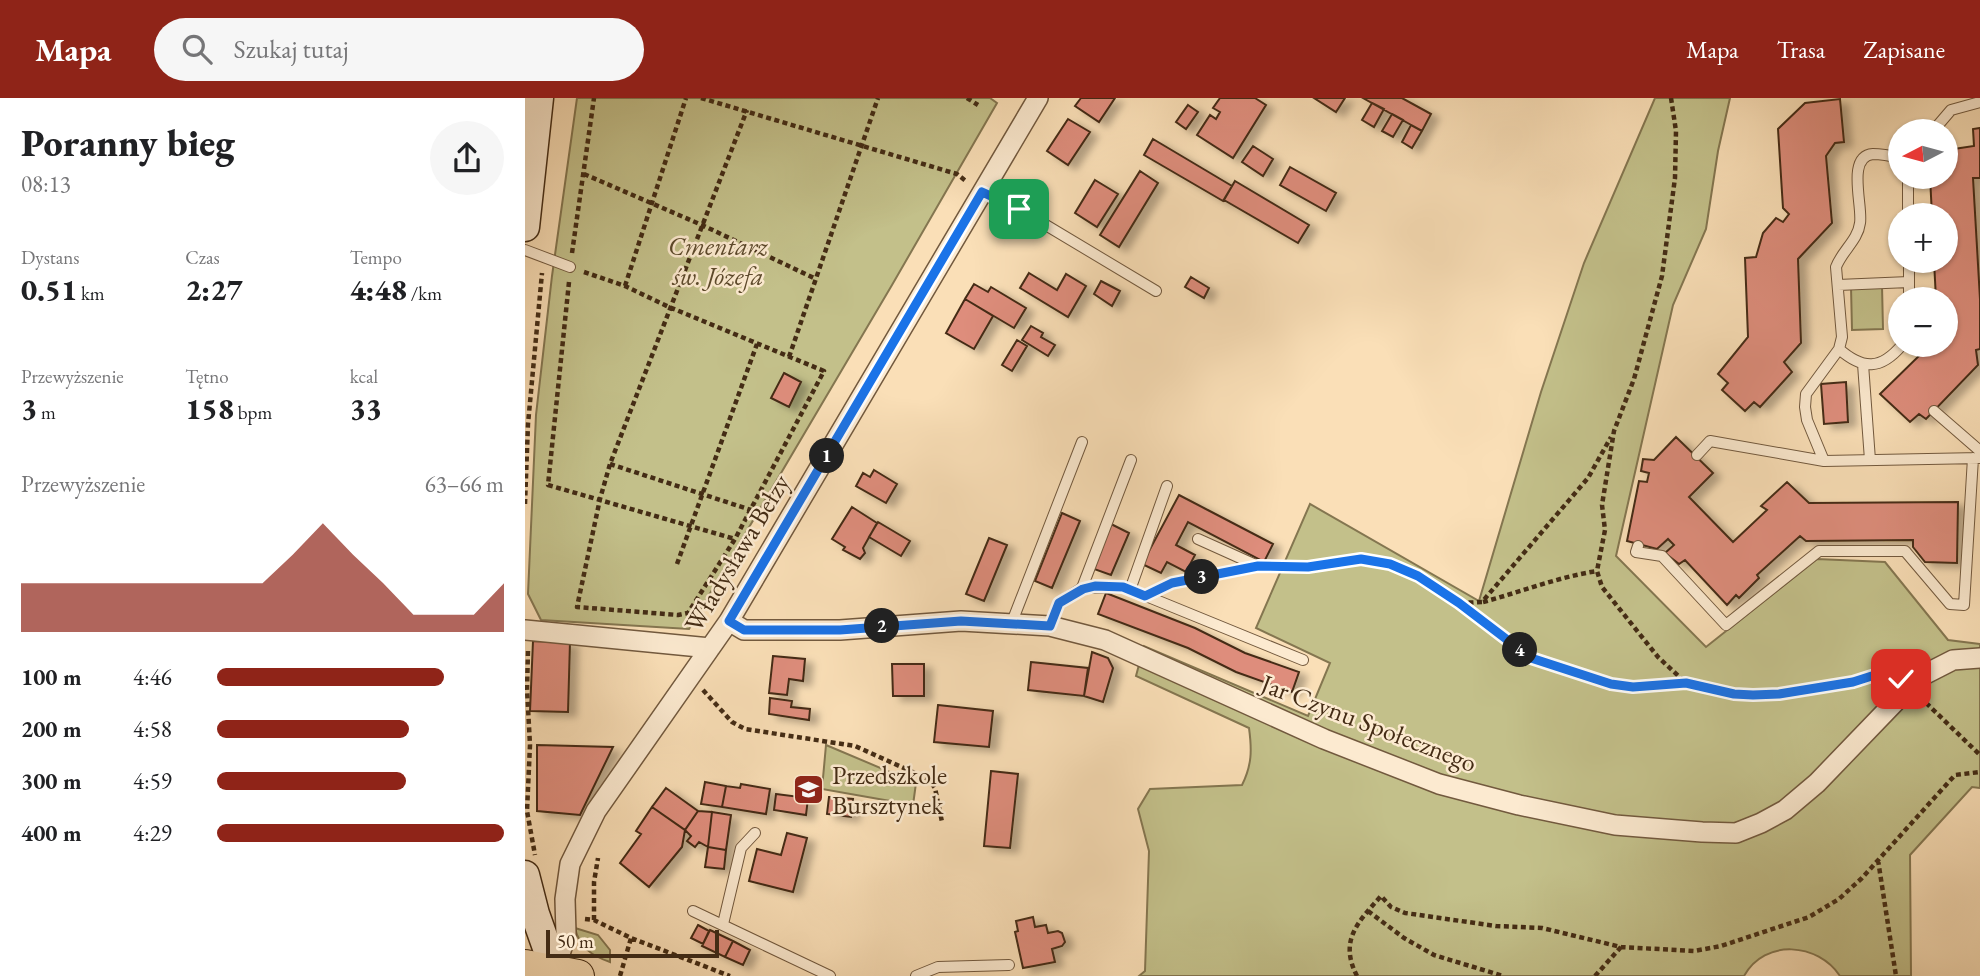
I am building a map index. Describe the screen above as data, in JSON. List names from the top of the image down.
{
  "streets": {
    "street": ["Władysława Bełzy", "Jar Czynu Społecznego"]
  },
  "crossings": [
    ["Władysława Bełzy", "Jar Czynu Społecznego"]
  ],
  "parks": ["Cmentarz św. Józefa"],
  "places": {
    "school or university": ["Przedszkole Bursztynek"]
  },
  "scale_bar": "50 m",
  "north": "left",
  "page": {
    "header": "Mapa",
    "search": "Szukaj tutaj",
    "nav": ["Mapa", "Trasa", "Zapisane"],
    "heading": ["Poranny bieg", "08:13"],
    "map_buttons": ["+", "−"],
    "stats": [
      ["Dystans", "0.51 km"],
      ["Czas", "2:27"],
      ["Tempo", "4:48 /km"],
      ["Przewyższenie", "3 m"],
      ["Tętno", "158 bpm"],
      ["kcal", "33"]
    ],
    "pins": [
      "1",
      "3",
      "2",
      "4"
    ],
    "chart": ["Przewyższenie", "63–66 m"],
    "list": [
      {
        "name": "100 m",
        "note": "4:46"
      },
      {
        "name": "200 m",
        "note": "4:58"
      },
      {
        "name": "300 m",
        "note": "4:59"
      },
      {
        "name": "400 m",
        "note": "4:29"
      }
    ],
    "scale": "50 m"
  }
}
